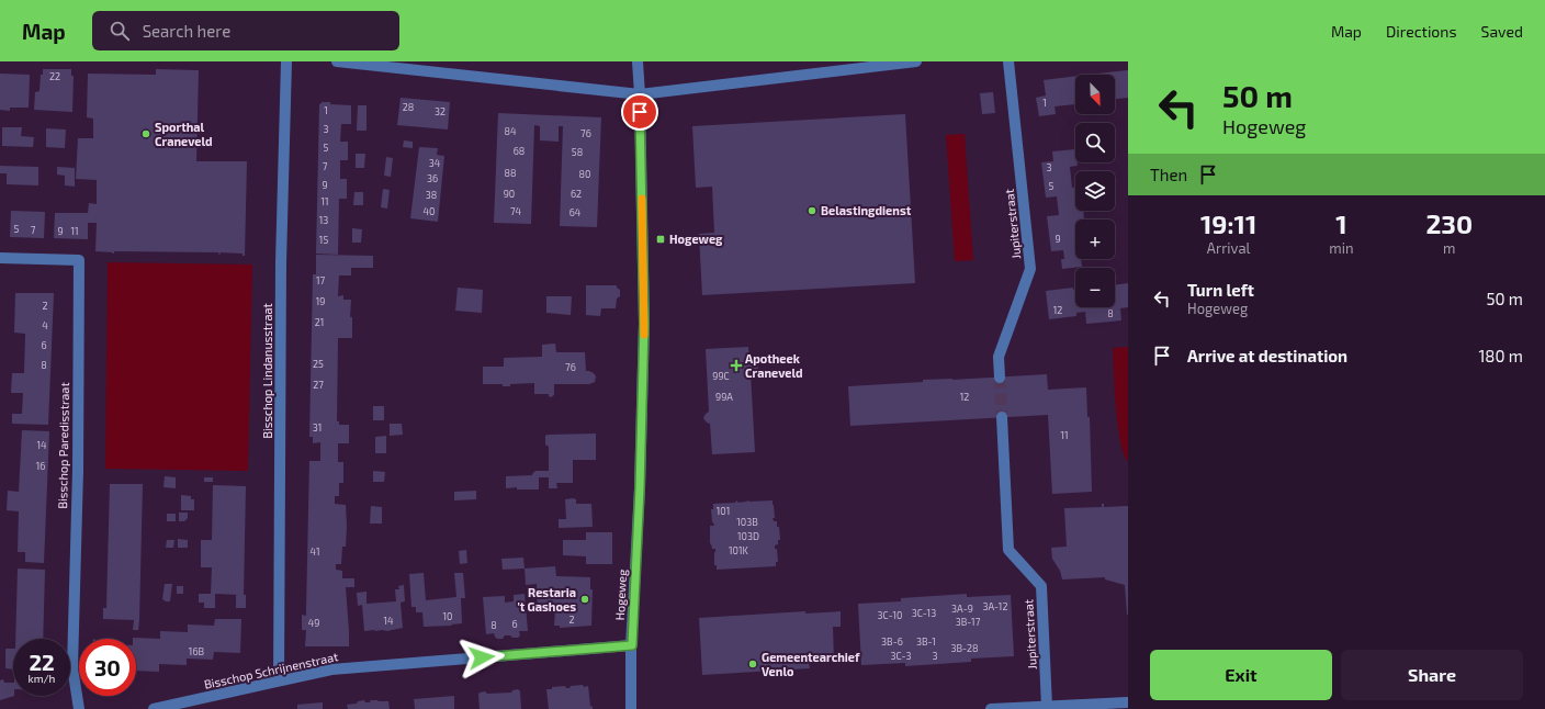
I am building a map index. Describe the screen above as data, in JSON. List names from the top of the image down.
{
  "streets": {
    "street": [
      "Jupiterstraat",
      "Bisschop Lindanusstraat",
      "Bisschop Paredisstraat",
      "Hogeweg",
      "Bisschop Schrijnenstraat"
    ]
  },
  "crossings": [
    ["Bisschop Lindanusstraat", "Bisschop Schrijnenstraat"],
    ["Hogeweg", "Bisschop Schrijnenstraat"]
  ],
  "places": {
    "other": [
      "Sporthal Craneveld",
      "Belastingdienst",
      "Restaria 't Gashoes",
      "Gemeentearchief Venlo"
    ],
    "transit": ["Hogeweg"],
    "health": ["Apotheek Craneveld"]
  },
  "house_numbers": [
    "22",
    "1",
    "28",
    "1",
    "32",
    "3",
    "84",
    "76",
    "5",
    "68",
    "58",
    "34",
    "7",
    "3",
    "88",
    "80",
    "36",
    "9",
    "5",
    "90",
    "62",
    "38",
    "11",
    "40",
    "74",
    "64",
    "13",
    "5",
    "7",
    "9",
    "11",
    "9",
    "15",
    "17",
    "19",
    "2",
    "12",
    "8",
    "21",
    "4",
    "6",
    "25",
    "8",
    "76",
    "99C",
    "27",
    "99A",
    "12",
    "31",
    "11",
    "14",
    "16",
    "101",
    "103B",
    "103D",
    "101K",
    "41",
    "3A-12",
    "3A-9",
    "3C-13",
    "3C-10",
    "10",
    "2",
    "14",
    "3B-17",
    "49",
    "6",
    "8",
    "3B-6",
    "3B-1",
    "3B-28",
    "16B",
    "3C-3",
    "3"
  ],
  "north": "bottom right",
  "page": {
    "header": "Map",
    "search": "Search here",
    "nav": ["Map", "Directions", "Saved"],
    "turn": ["50 m", "Hogeweg"],
    "map_buttons": ["+", "−"],
    "then": "Then",
    "eta": [
      "19:11",
      "Arrival",
      "1",
      "min",
      "230",
      "m"
    ],
    "list": [
      {
        "name": "Turn left",
        "note": "Hogeweg",
        "value": "50 m"
      },
      {
        "name": "Arrive at destination",
        "value": "180 m"
      }
    ],
    "speed": "22 km/h",
    "limit": "30",
    "buttons": ["Exit", "Share"]
  }
}
